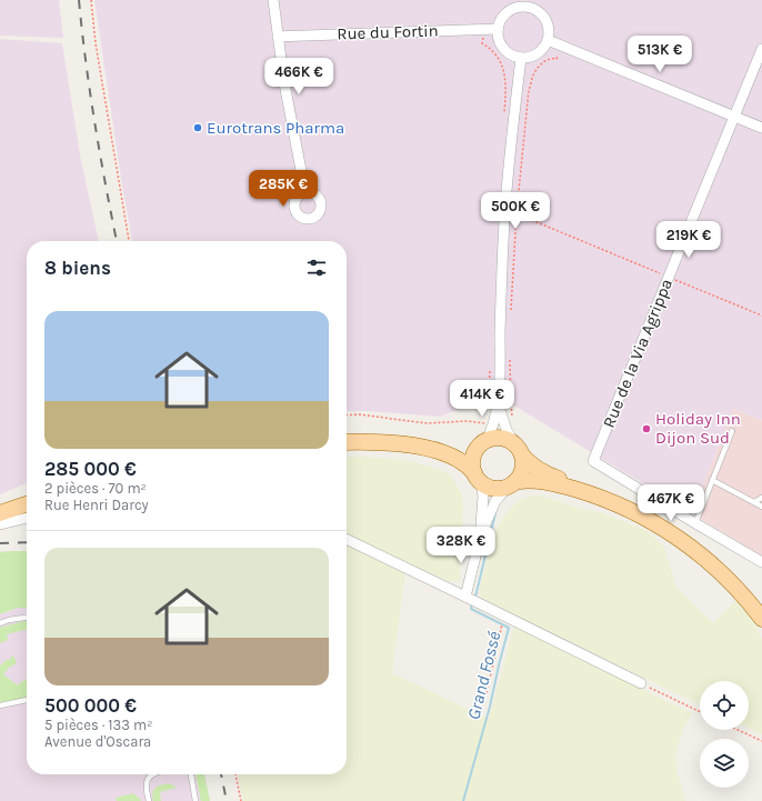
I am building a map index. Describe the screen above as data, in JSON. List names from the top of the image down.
{
  "streets": {
    "street": ["Rue du Fortin", "Rue de la Via Agrippa"]
  },
  "water": ["Grand Fossé"],
  "places": ["Eurotrans Pharma", "Holiday Inn Dijon Sud"],
  "page": {
    "price": [
      "513K €",
      "466K €",
      "285K €",
      "500K €",
      "219K €",
      "414K €",
      "467K €",
      "328K €"
    ],
    "heading": "8 biens",
    "list": [
      {
        "name": "285 000 €",
        "note": "2 pièces · 70 m² · Rue Henri Darcy"
      },
      {
        "name": "500 000 €",
        "note": "5 pièces · 133 m² · Avenue d'Oscara"
      }
    ]
  }
}
